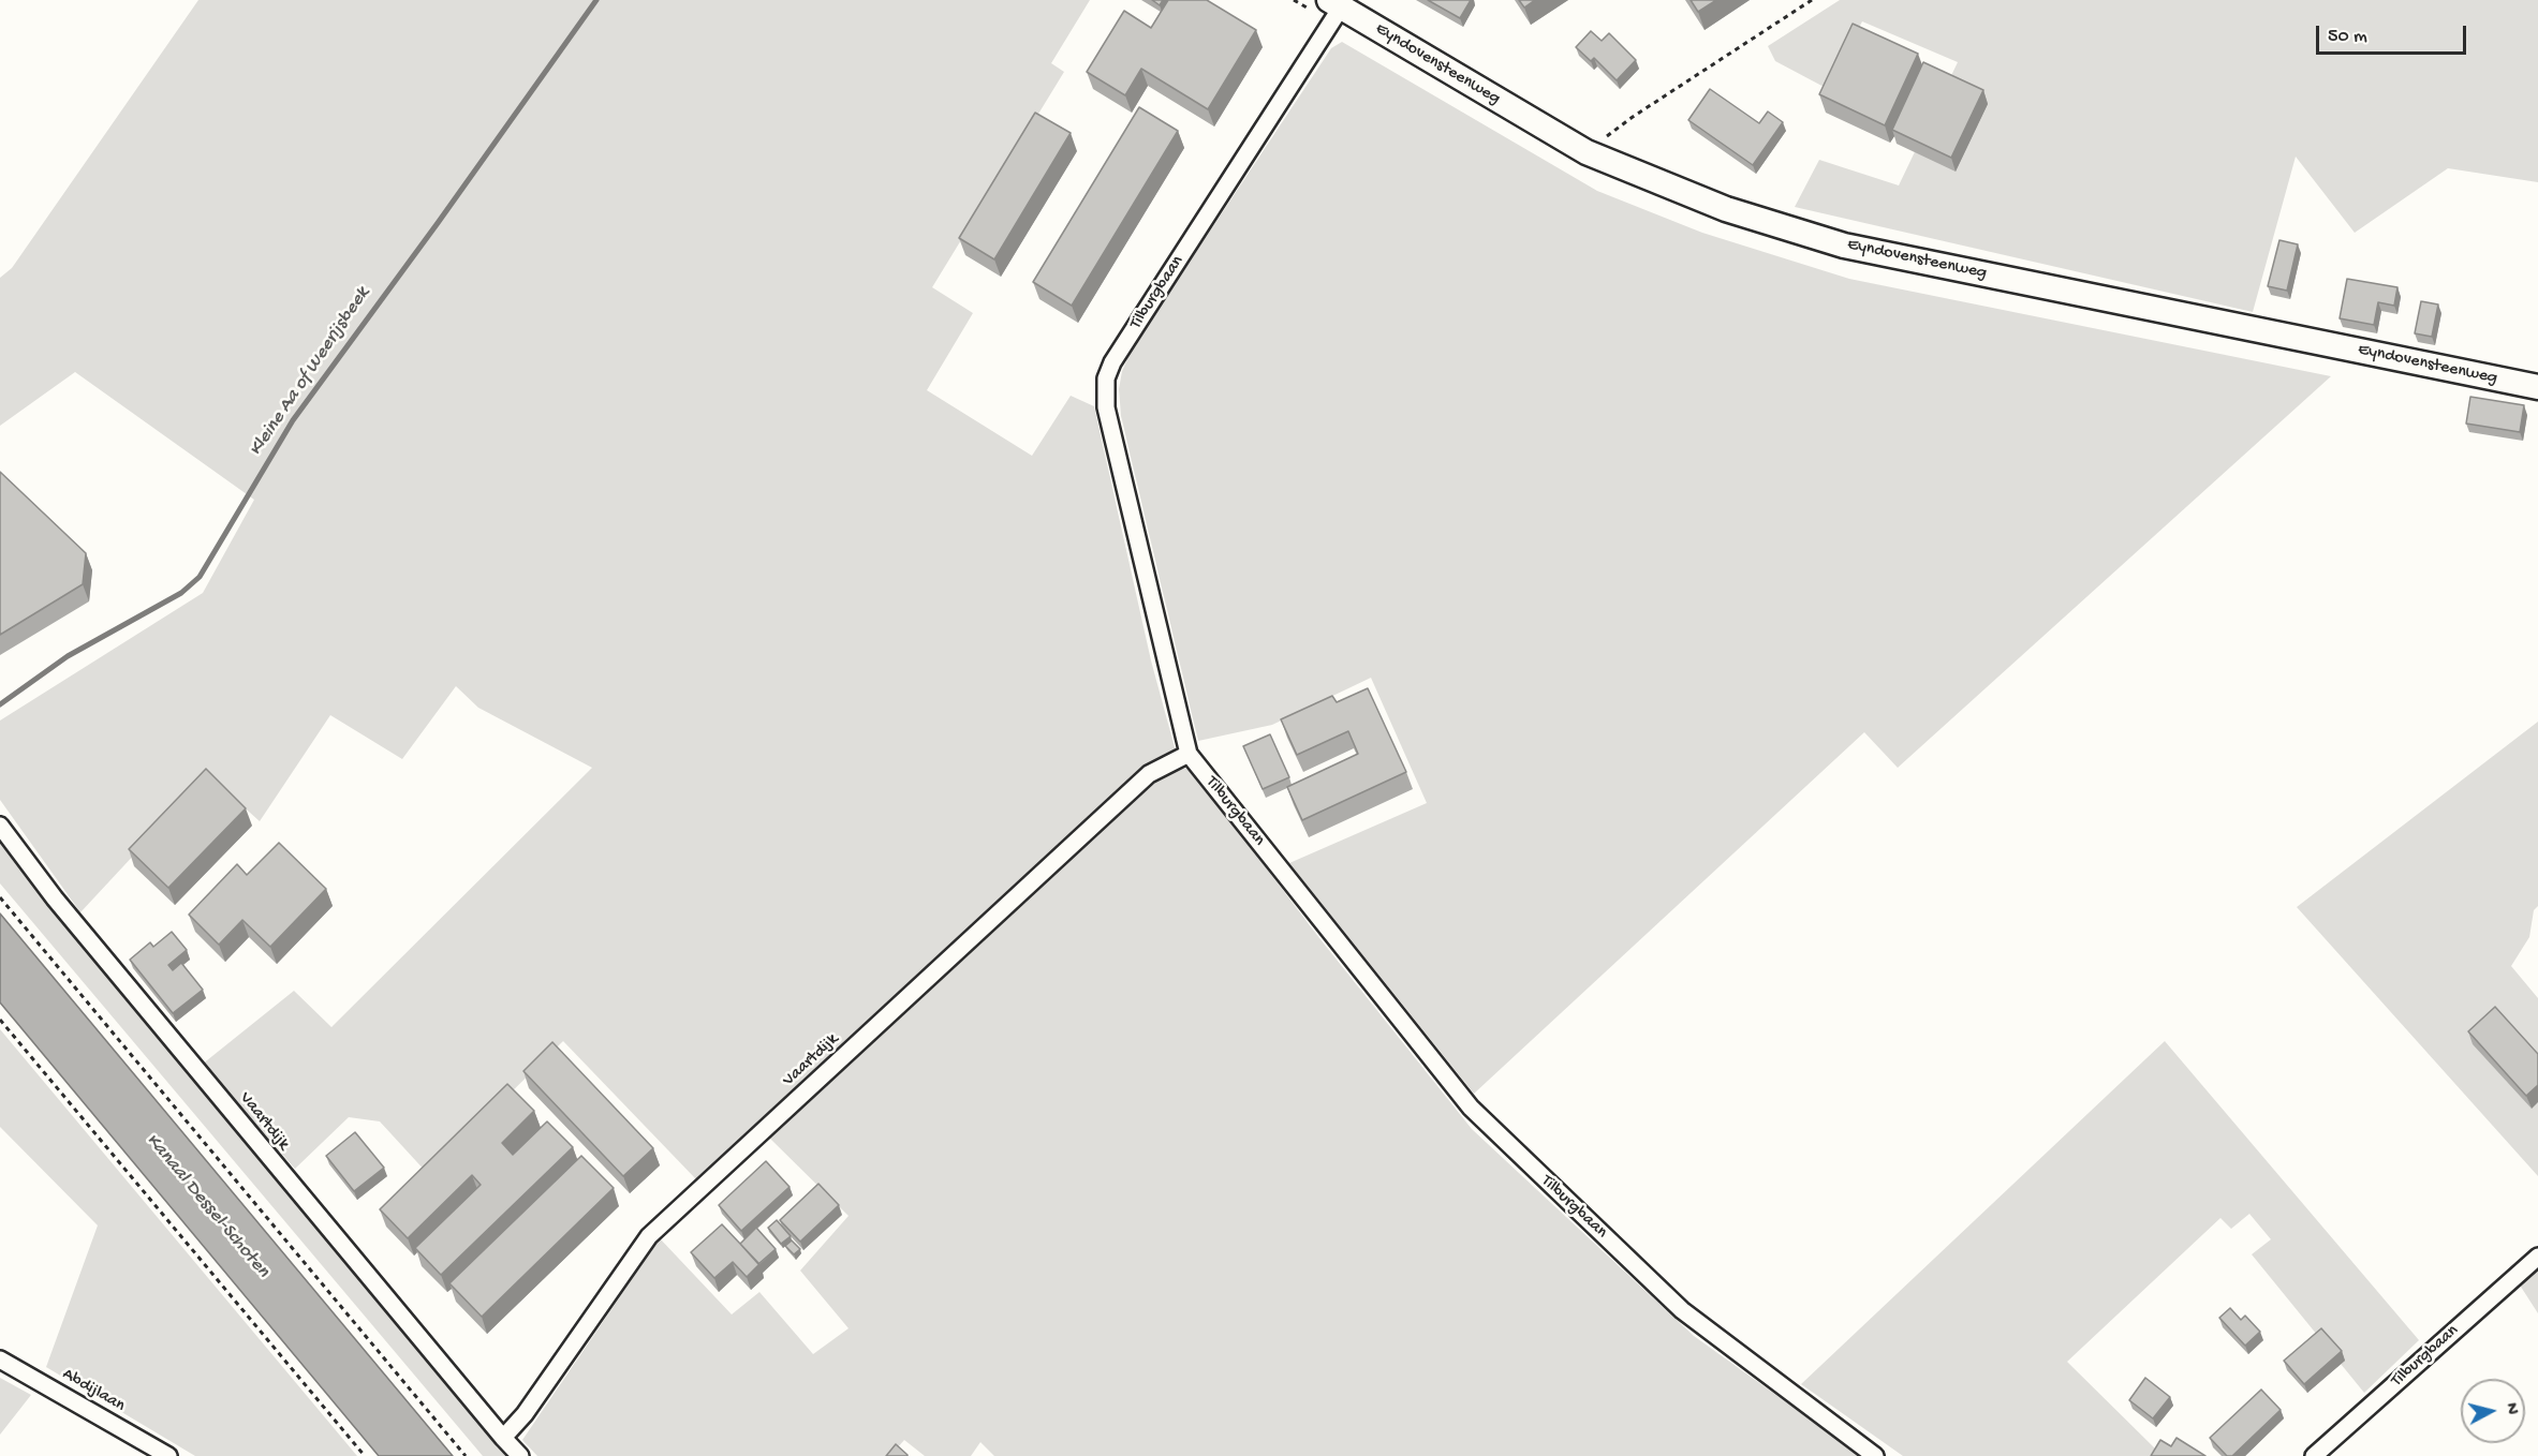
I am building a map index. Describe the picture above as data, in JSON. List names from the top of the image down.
{
  "streets": {
    "street": [
      "Eyndovensteenweg",
      "Tilburgbaan",
      "Vaartdijk",
      "Abdijlaan"
    ]
  },
  "crossings": [
    ["Eyndovensteenweg", "Tilburgbaan"],
    ["Tilburgbaan", "Vaartdijk"]
  ],
  "water": ["Kleine Aa of Weerijsbeek", "Kanaal Dessel-Schoten"],
  "scale_bar": "50 m",
  "north": "right"
}
